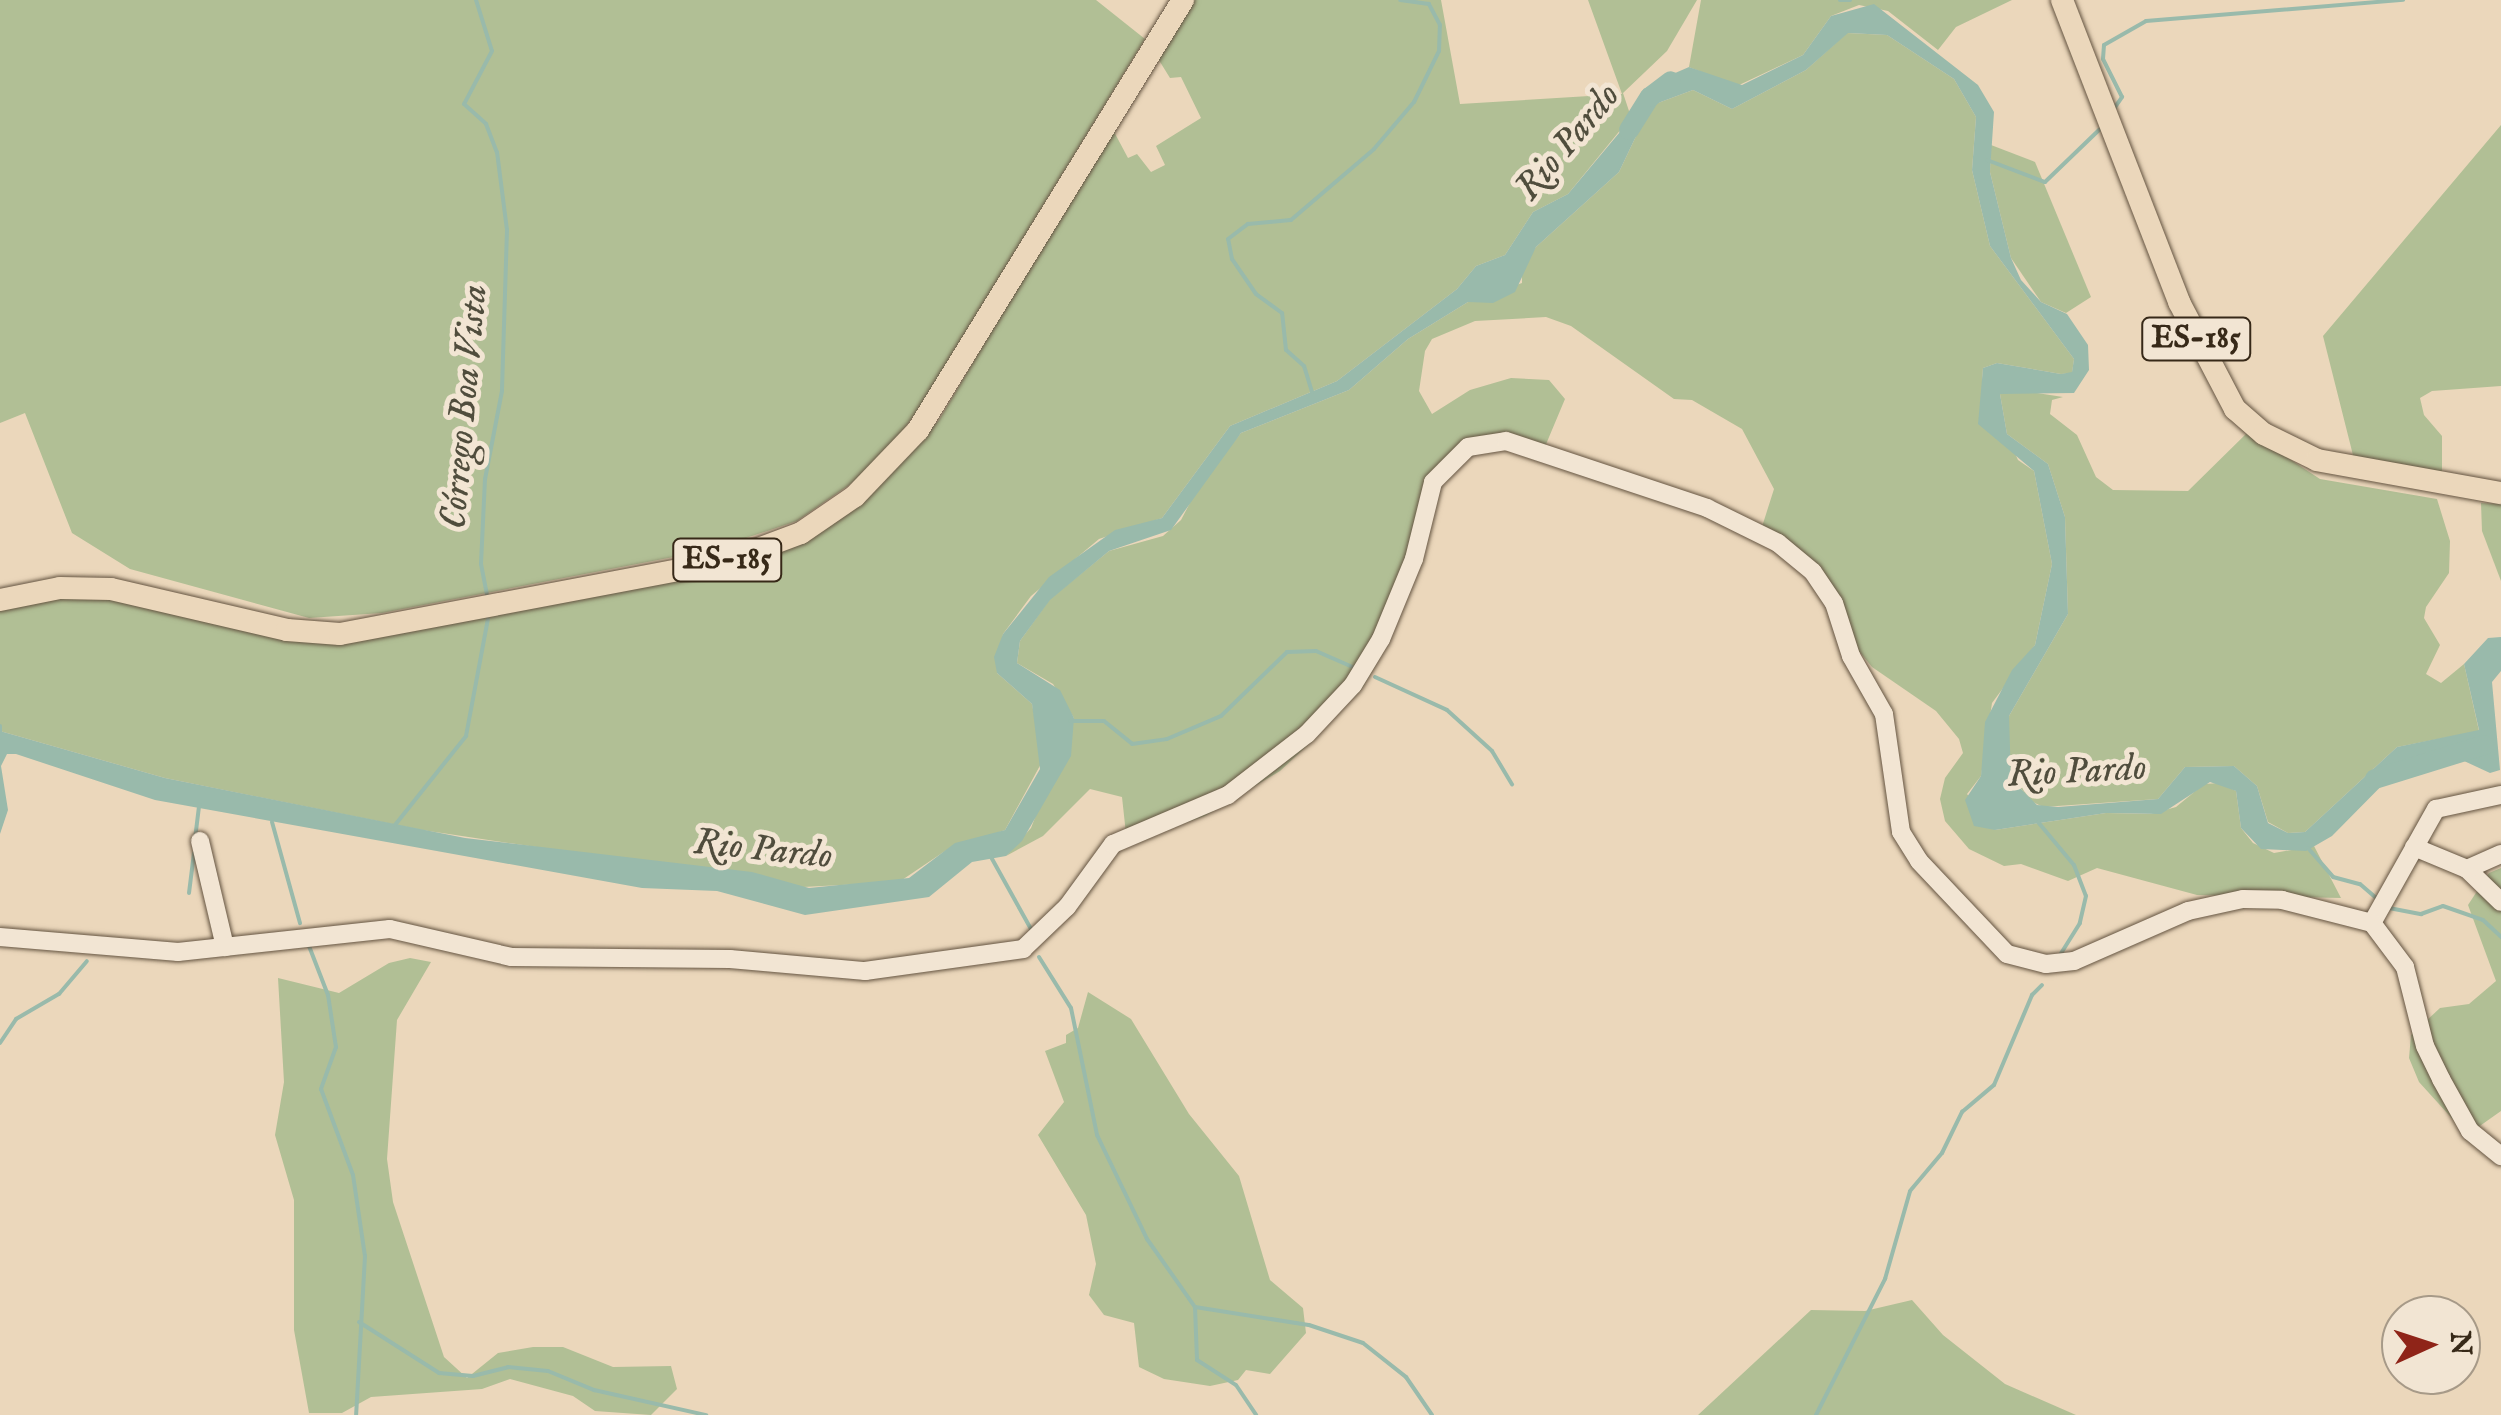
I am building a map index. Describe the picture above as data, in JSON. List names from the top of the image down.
{
  "streets": {
    "main road": ["ES-185"]
  },
  "water": ["Rio Pardo", "Córrego Boa Vista"],
  "north": "right"
}
